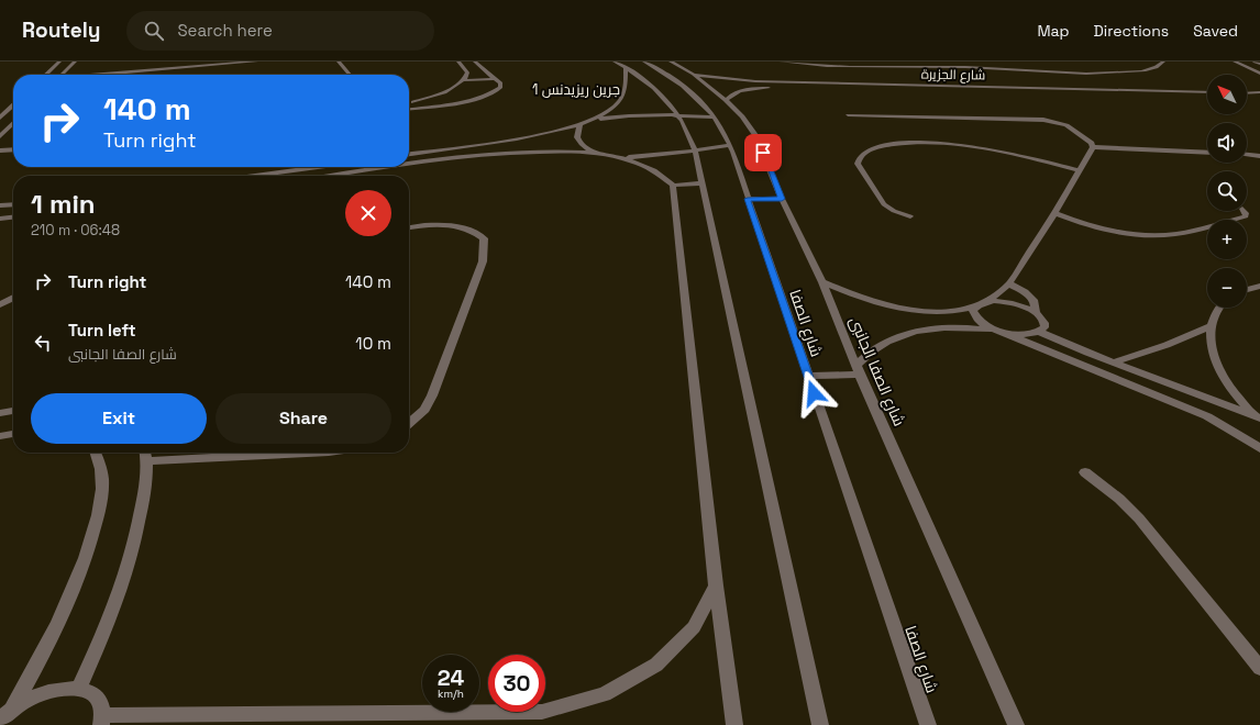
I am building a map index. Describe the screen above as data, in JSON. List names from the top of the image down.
{
  "streets": {
    "street": ["شارع الجزيرة", "شارع الصفا", "شارع الصفا الجانبى"]
  },
  "crossings": [
    ["شارع الجزيرة", "شارع الصفا الجانبى"]
  ],
  "districts": ["جرين ريزيدنس 1"],
  "north": "top left",
  "page": {
    "header": "Routely",
    "search": "Search here",
    "nav": ["Map", "Directions", "Saved"],
    "map_buttons": ["+", "−"],
    "turn": ["140 m", "Turn right"],
    "heading": ["1 min", "210 m · 06:48"],
    "list": [
      {
        "name": "Turn right",
        "value": "140 m"
      },
      {
        "name": "Turn left",
        "note": "شارع الصفا الجانبى",
        "value": "10 m"
      }
    ],
    "buttons": ["Exit", "Share"],
    "speed": "24 km/h",
    "limit": "30"
  }
}
